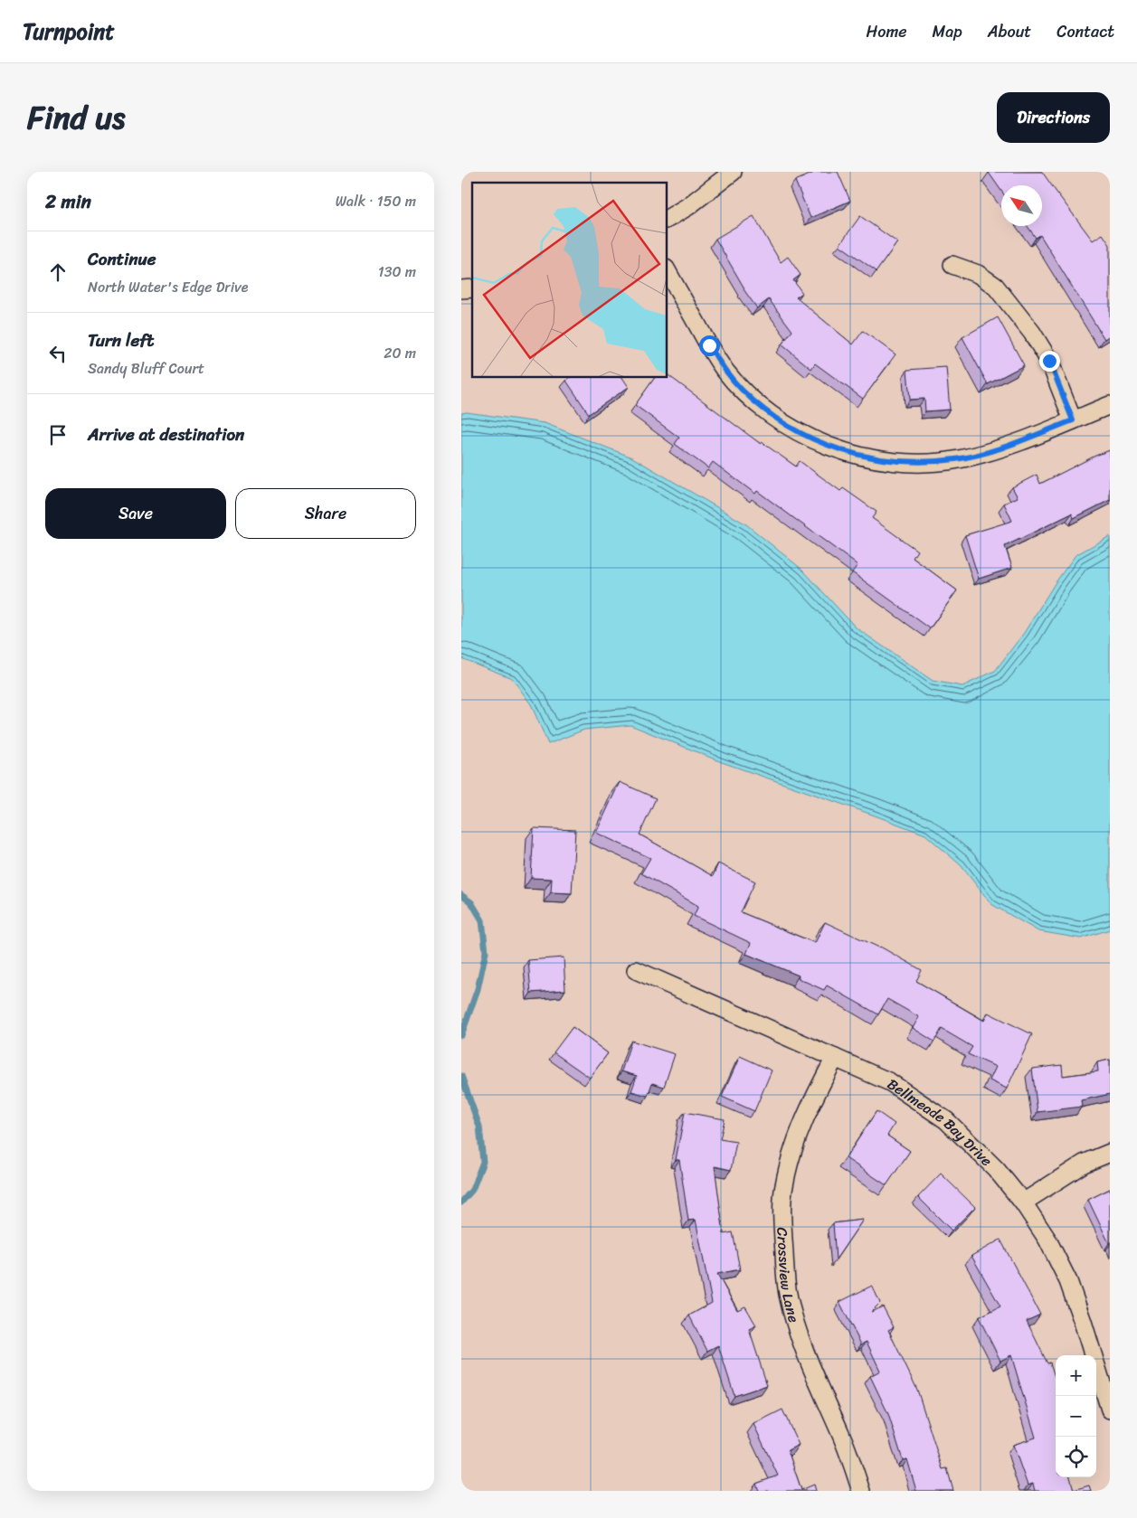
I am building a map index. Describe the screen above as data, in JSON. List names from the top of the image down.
{
  "streets": {
    "street": ["Bellmeade Bay Drive", "Crossview Lane"]
  },
  "crossings": [
    ["Bellmeade Bay Drive", "Crossview Lane"]
  ],
  "north": "top left",
  "page": {
    "header": "Turnpoint",
    "nav": [
      "Home",
      "Map",
      "About",
      "Contact"
    ],
    "title": "Find us",
    "buttons": [
      "Directions",
      ["Save", "Share"]
    ],
    "heading": ["2 min", "Walk · 150 m"],
    "list": [
      ["Continue", "North Water's Edge Drive", "130 m"],
      ["Turn left", "Sandy Bluff Court", "20 m"],
      "Arrive at destination"
    ],
    "map_buttons": ["+", "−"]
  }
}
